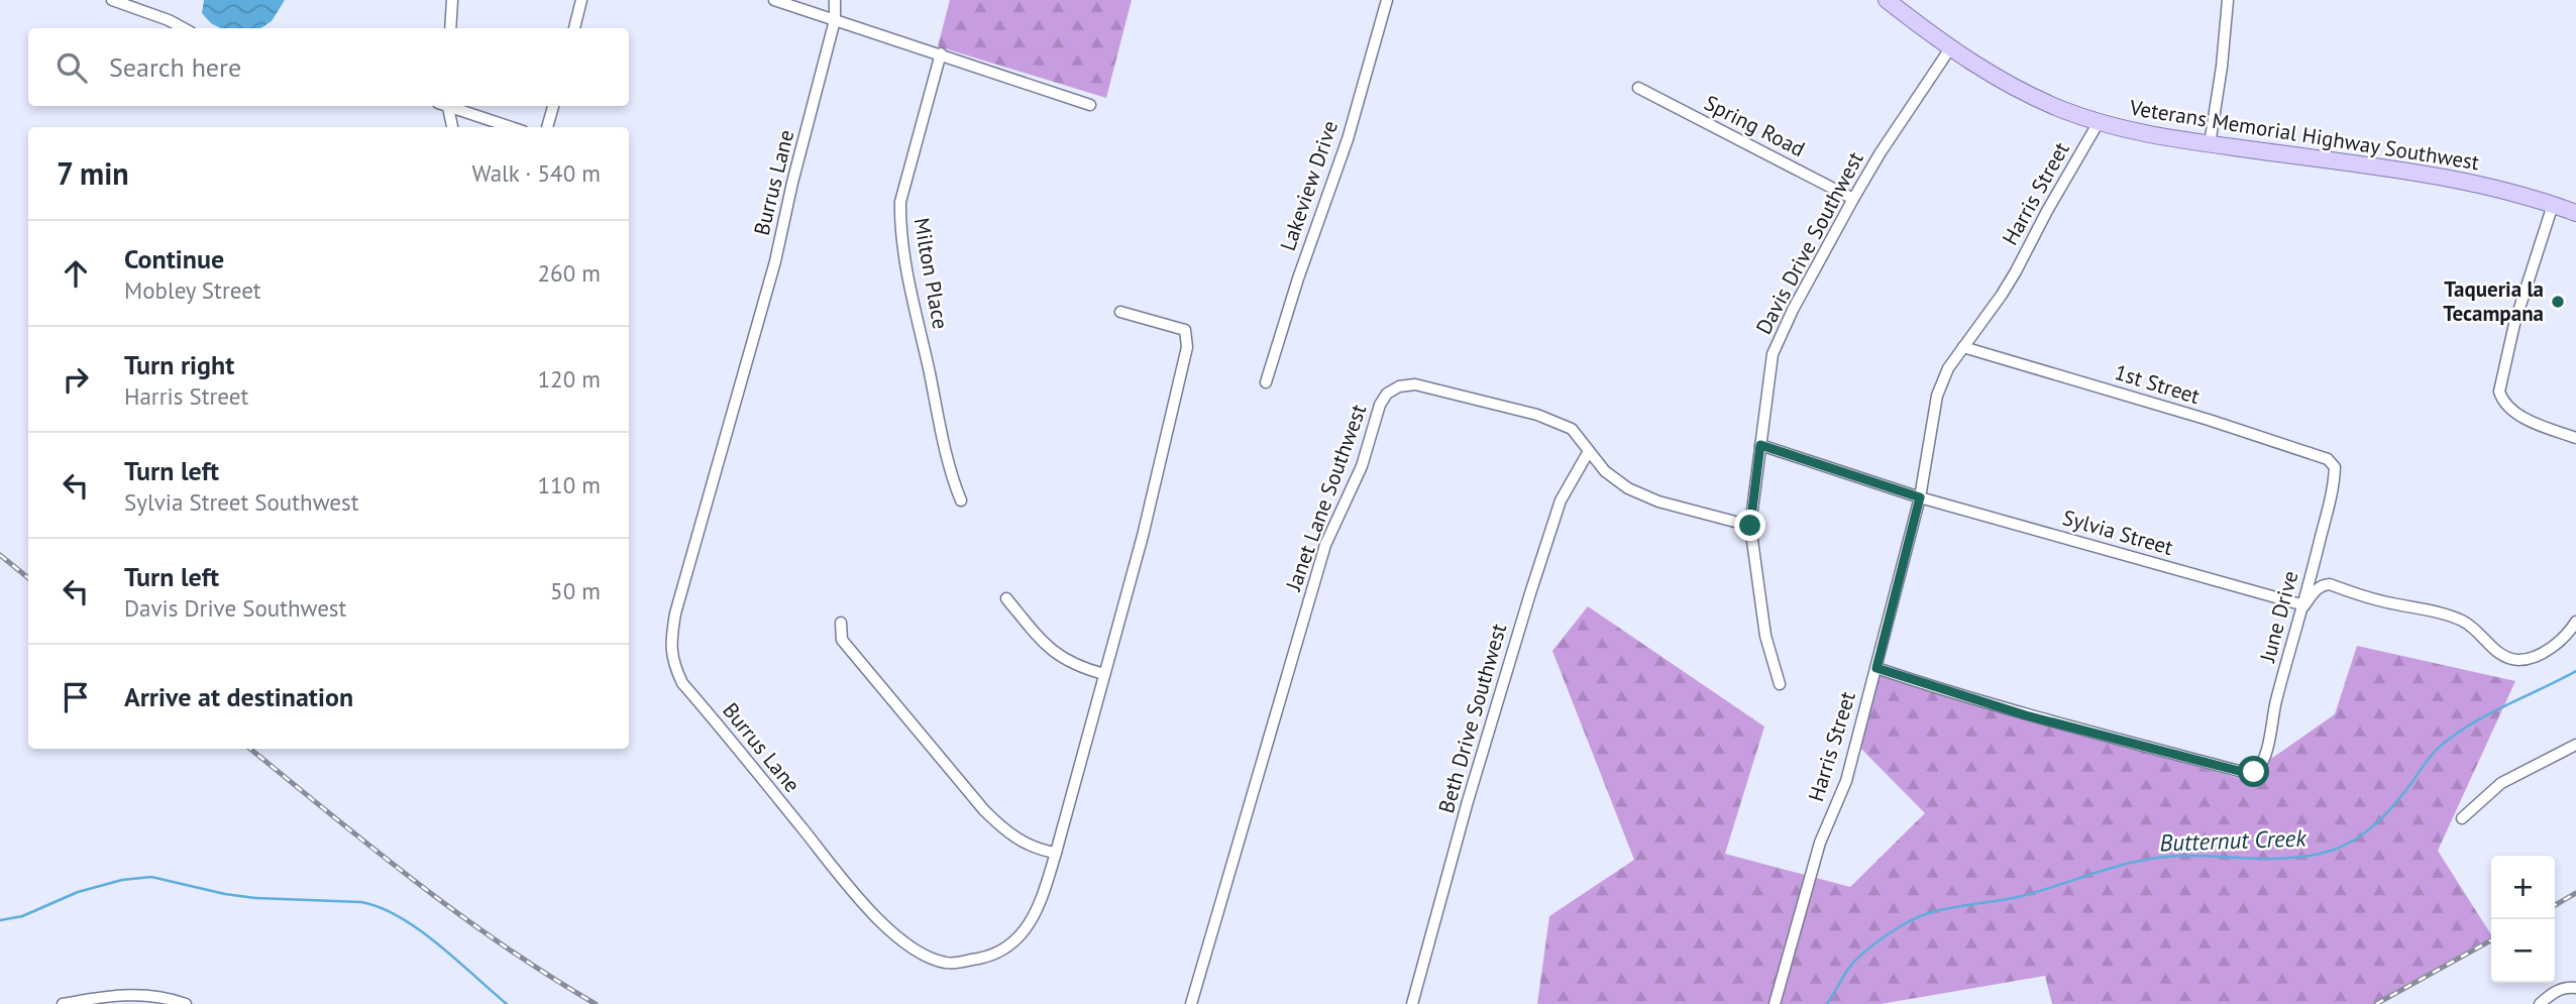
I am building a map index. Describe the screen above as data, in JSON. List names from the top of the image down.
{
  "streets": {
    "main road": ["Veterans Memorial Highway Southwest"],
    "street": [
      "Spring Road",
      "Burrus Lane",
      "Lakeview Drive",
      "Harris Street",
      "Davis Drive Southwest",
      "Milton Place",
      "1st Street",
      "Janet Lane Southwest",
      "Sylvia Street",
      "June Drive",
      "Beth Drive Southwest"
    ]
  },
  "crossings": [
    ["Spring Road", "Davis Drive Southwest"],
    ["Veterans Memorial Highway Southwest", "Harris Street"],
    ["Veterans Memorial Highway Southwest", "Davis Drive Southwest"],
    ["Harris Street", "1st Street"],
    ["Harris Street", "Sylvia Street"],
    ["Harris Street", "June Drive"],
    ["Davis Drive Southwest", "Janet Lane Southwest"],
    ["Davis Drive Southwest", "Sylvia Street"],
    ["1st Street", "June Drive"],
    ["Janet Lane Southwest", "Beth Drive Southwest"],
    ["Sylvia Street", "June Drive"]
  ],
  "water": ["Butternut Creek"],
  "places": ["Taqueria la Tecampana"],
  "page": {
    "search": "Search here",
    "heading": ["7 min", "Walk · 540 m"],
    "list": [
      ["Continue", "Mobley Street", "260 m"],
      ["Turn right", "Harris Street", "120 m"],
      ["Turn left", "Sylvia Street Southwest", "110 m"],
      ["Turn left", "Davis Drive Southwest", "50 m"],
      "Arrive at destination"
    ],
    "map_buttons": ["+", "−"]
  }
}
